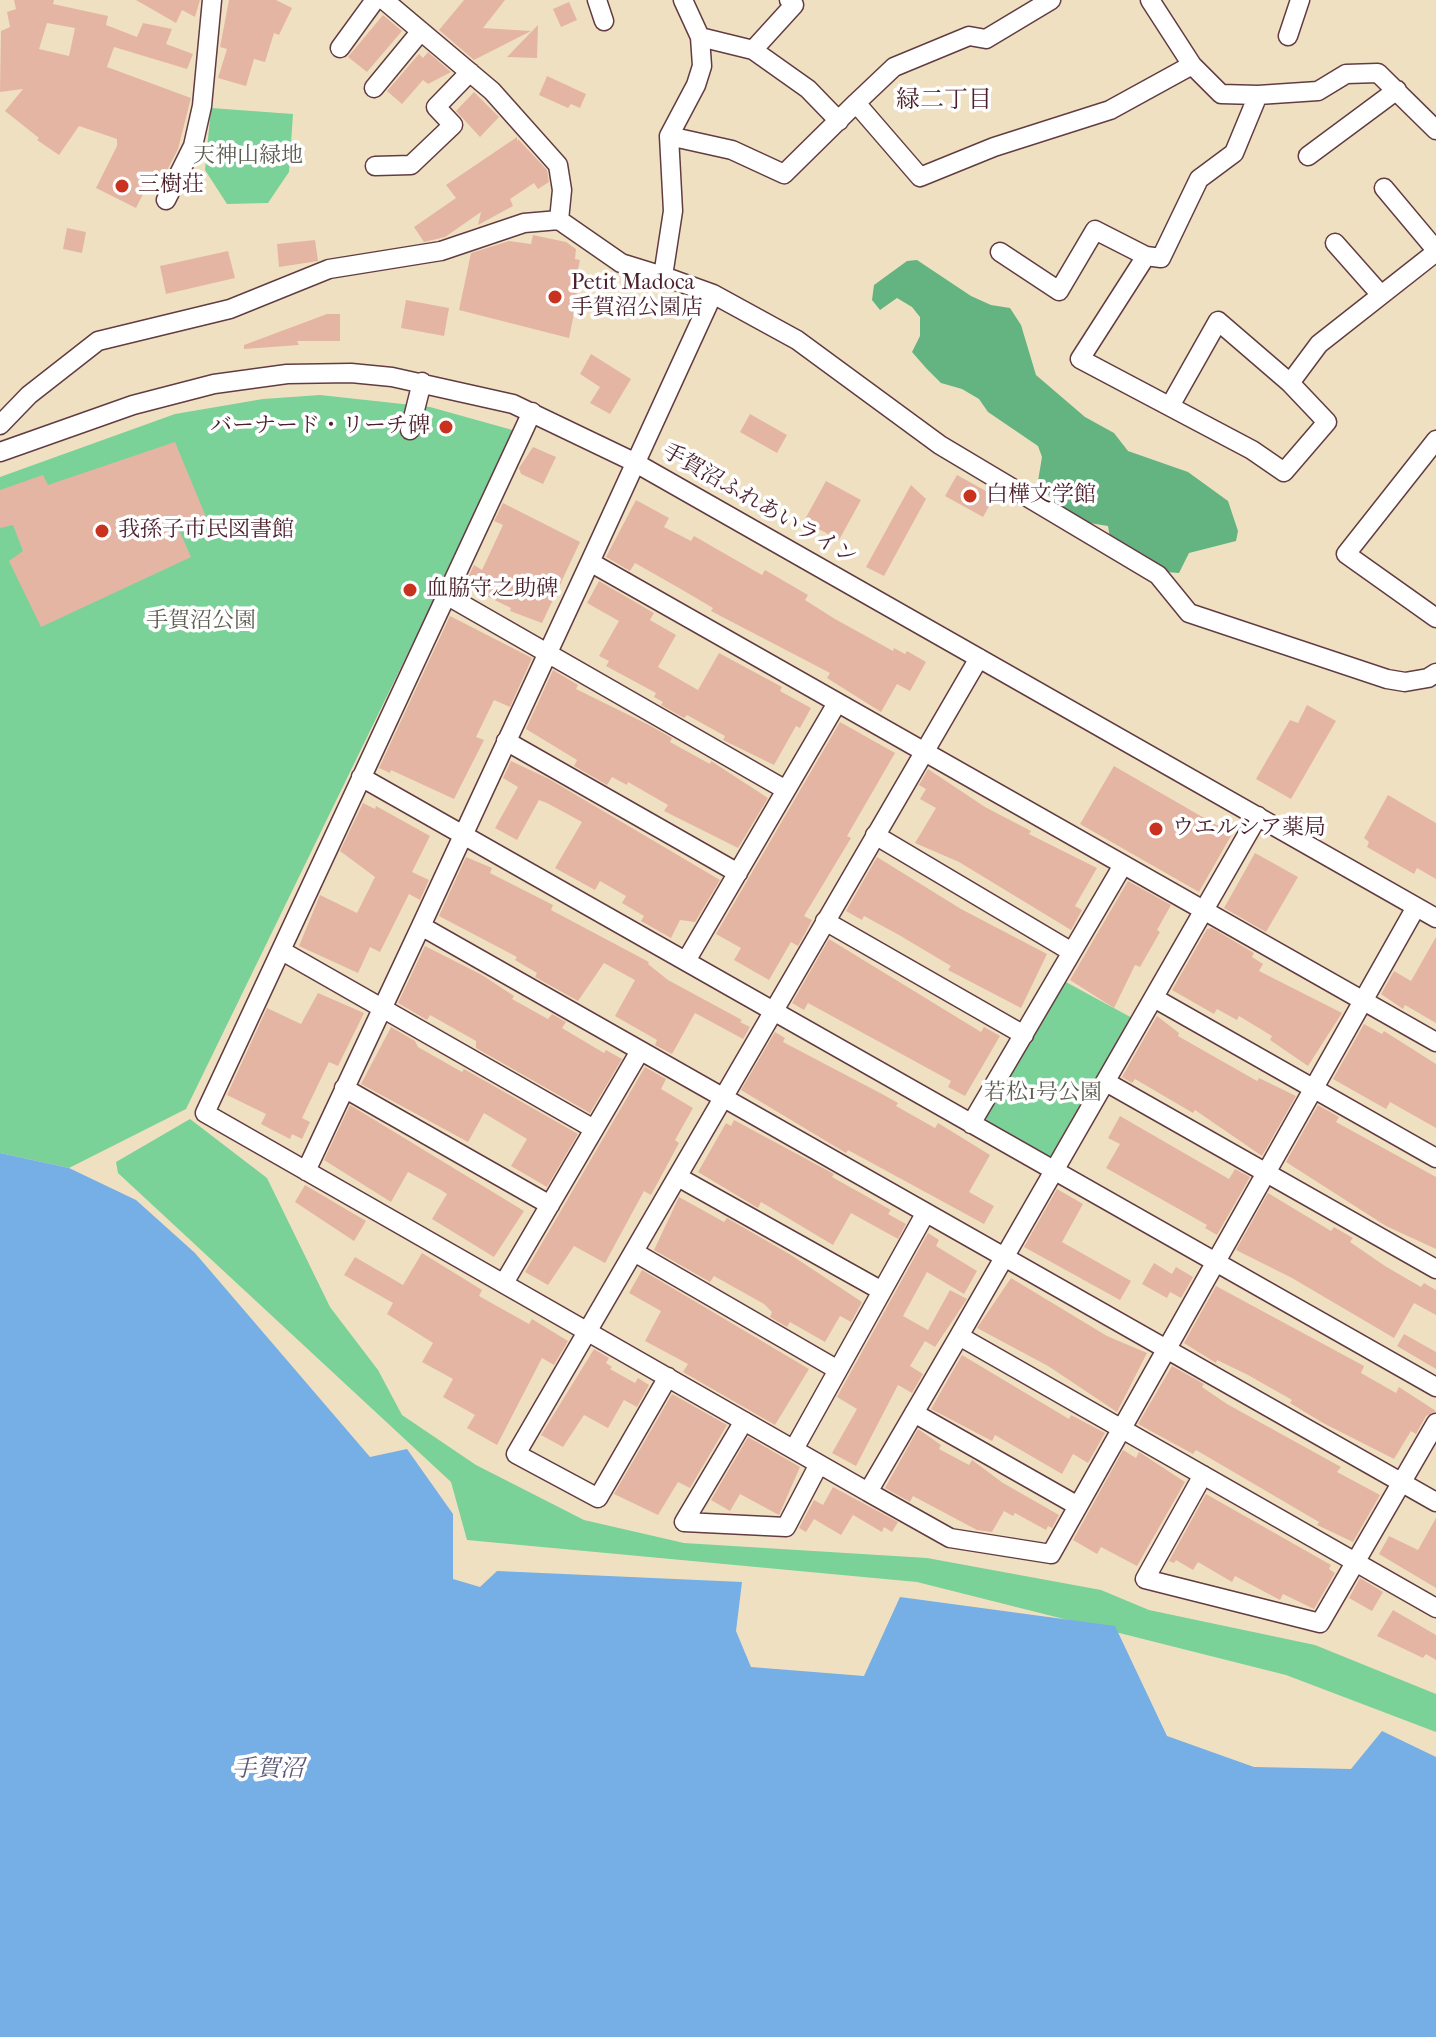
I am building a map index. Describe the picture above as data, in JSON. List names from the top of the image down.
{
  "streets": {
    "street": ["手賀沼ふれあいライン"]
  },
  "districts": ["緑二丁目"],
  "water": ["手賀沼"],
  "parks": ["天神山緑地", "手賀沼公園", "若松1号公園"],
  "places": [
    "三樹荘",
    "Petit Madoca 手賀沼公園店",
    "バーナード・リーチ碑",
    "白樺文学館",
    "我孫子市民図書館",
    "血脇守之助碑",
    "ウエルシア薬局"
  ]
}
